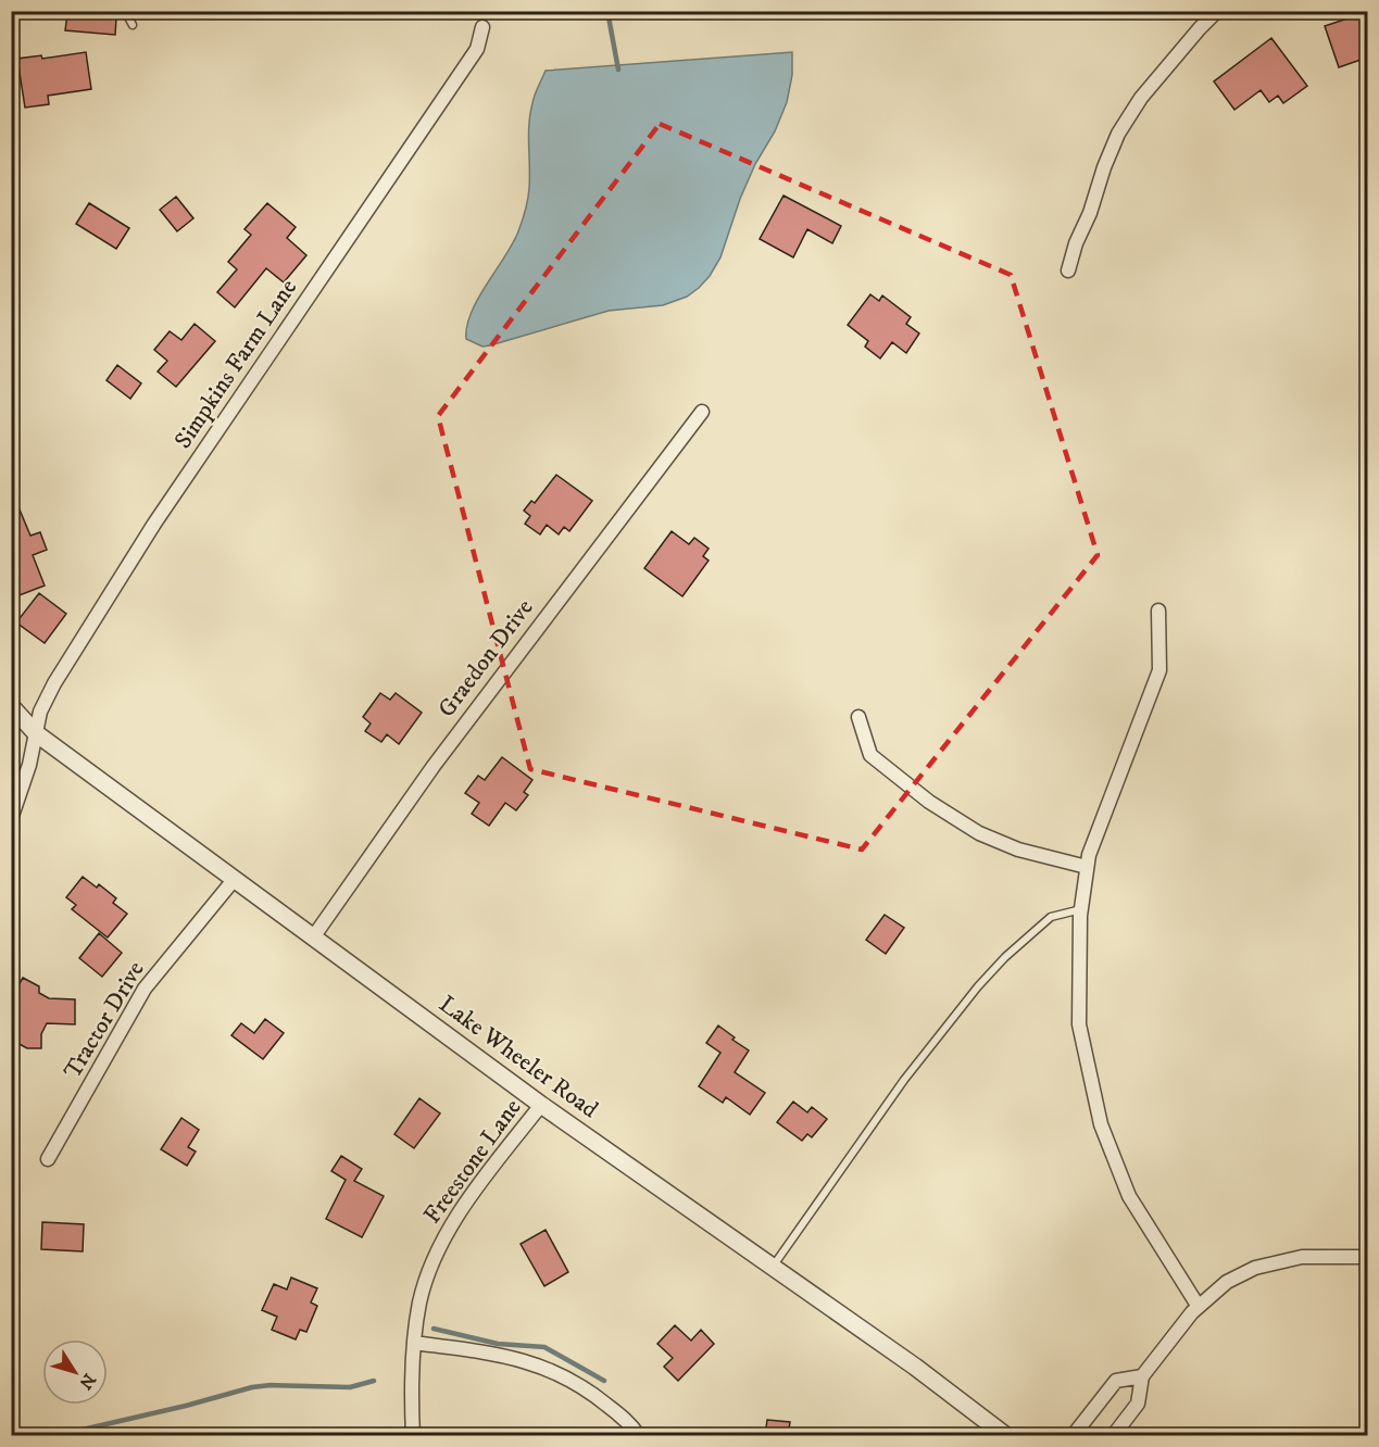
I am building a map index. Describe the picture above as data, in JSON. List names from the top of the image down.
{
  "streets": {
    "street": [
      "Simpkins Farm Lane",
      "Graedon Drive",
      "Tractor Drive",
      "Lake Wheeler Road",
      "Freestone Lane"
    ]
  },
  "crossings": [
    ["Simpkins Farm Lane", "Lake Wheeler Road"],
    ["Graedon Drive", "Lake Wheeler Road"],
    ["Tractor Drive", "Lake Wheeler Road"],
    ["Lake Wheeler Road", "Freestone Lane"]
  ],
  "north": "bottom right"
}
